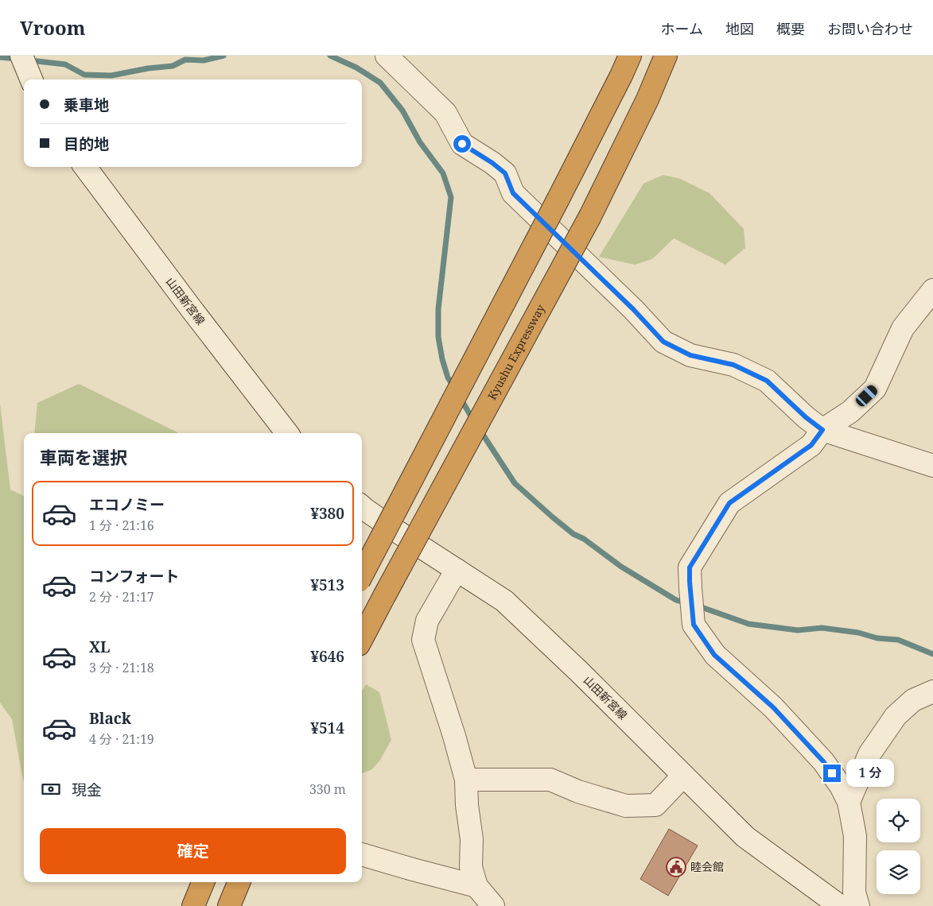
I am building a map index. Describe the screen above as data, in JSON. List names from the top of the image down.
{
  "streets": {
    "highway": ["Kyushu Expressway"],
    "street": ["山田新宮線"]
  },
  "places": {
    "public building": ["睦会館"]
  },
  "page": {
    "header": "Vroom",
    "nav": [
      "ホーム",
      "地図",
      "概要",
      "お問い合わせ"
    ],
    "banner": ["乗車地", "目的地"],
    "heading": "車両を選択",
    "list": [
      {
        "name": "エコノミー",
        "note": "1 分 · 21:16",
        "value": "¥380"
      },
      {
        "name": "コンフォート",
        "note": "2 分 · 21:17",
        "value": "¥513"
      },
      {
        "name": "XL",
        "note": "3 分 · 21:18",
        "value": "¥646"
      },
      {
        "name": "Black",
        "note": "4 分 · 21:19",
        "value": "¥514"
      }
    ],
    "bubble": "1 分",
    "pay": ["現金", "330 m"],
    "buttons": "確定"
  }
}
